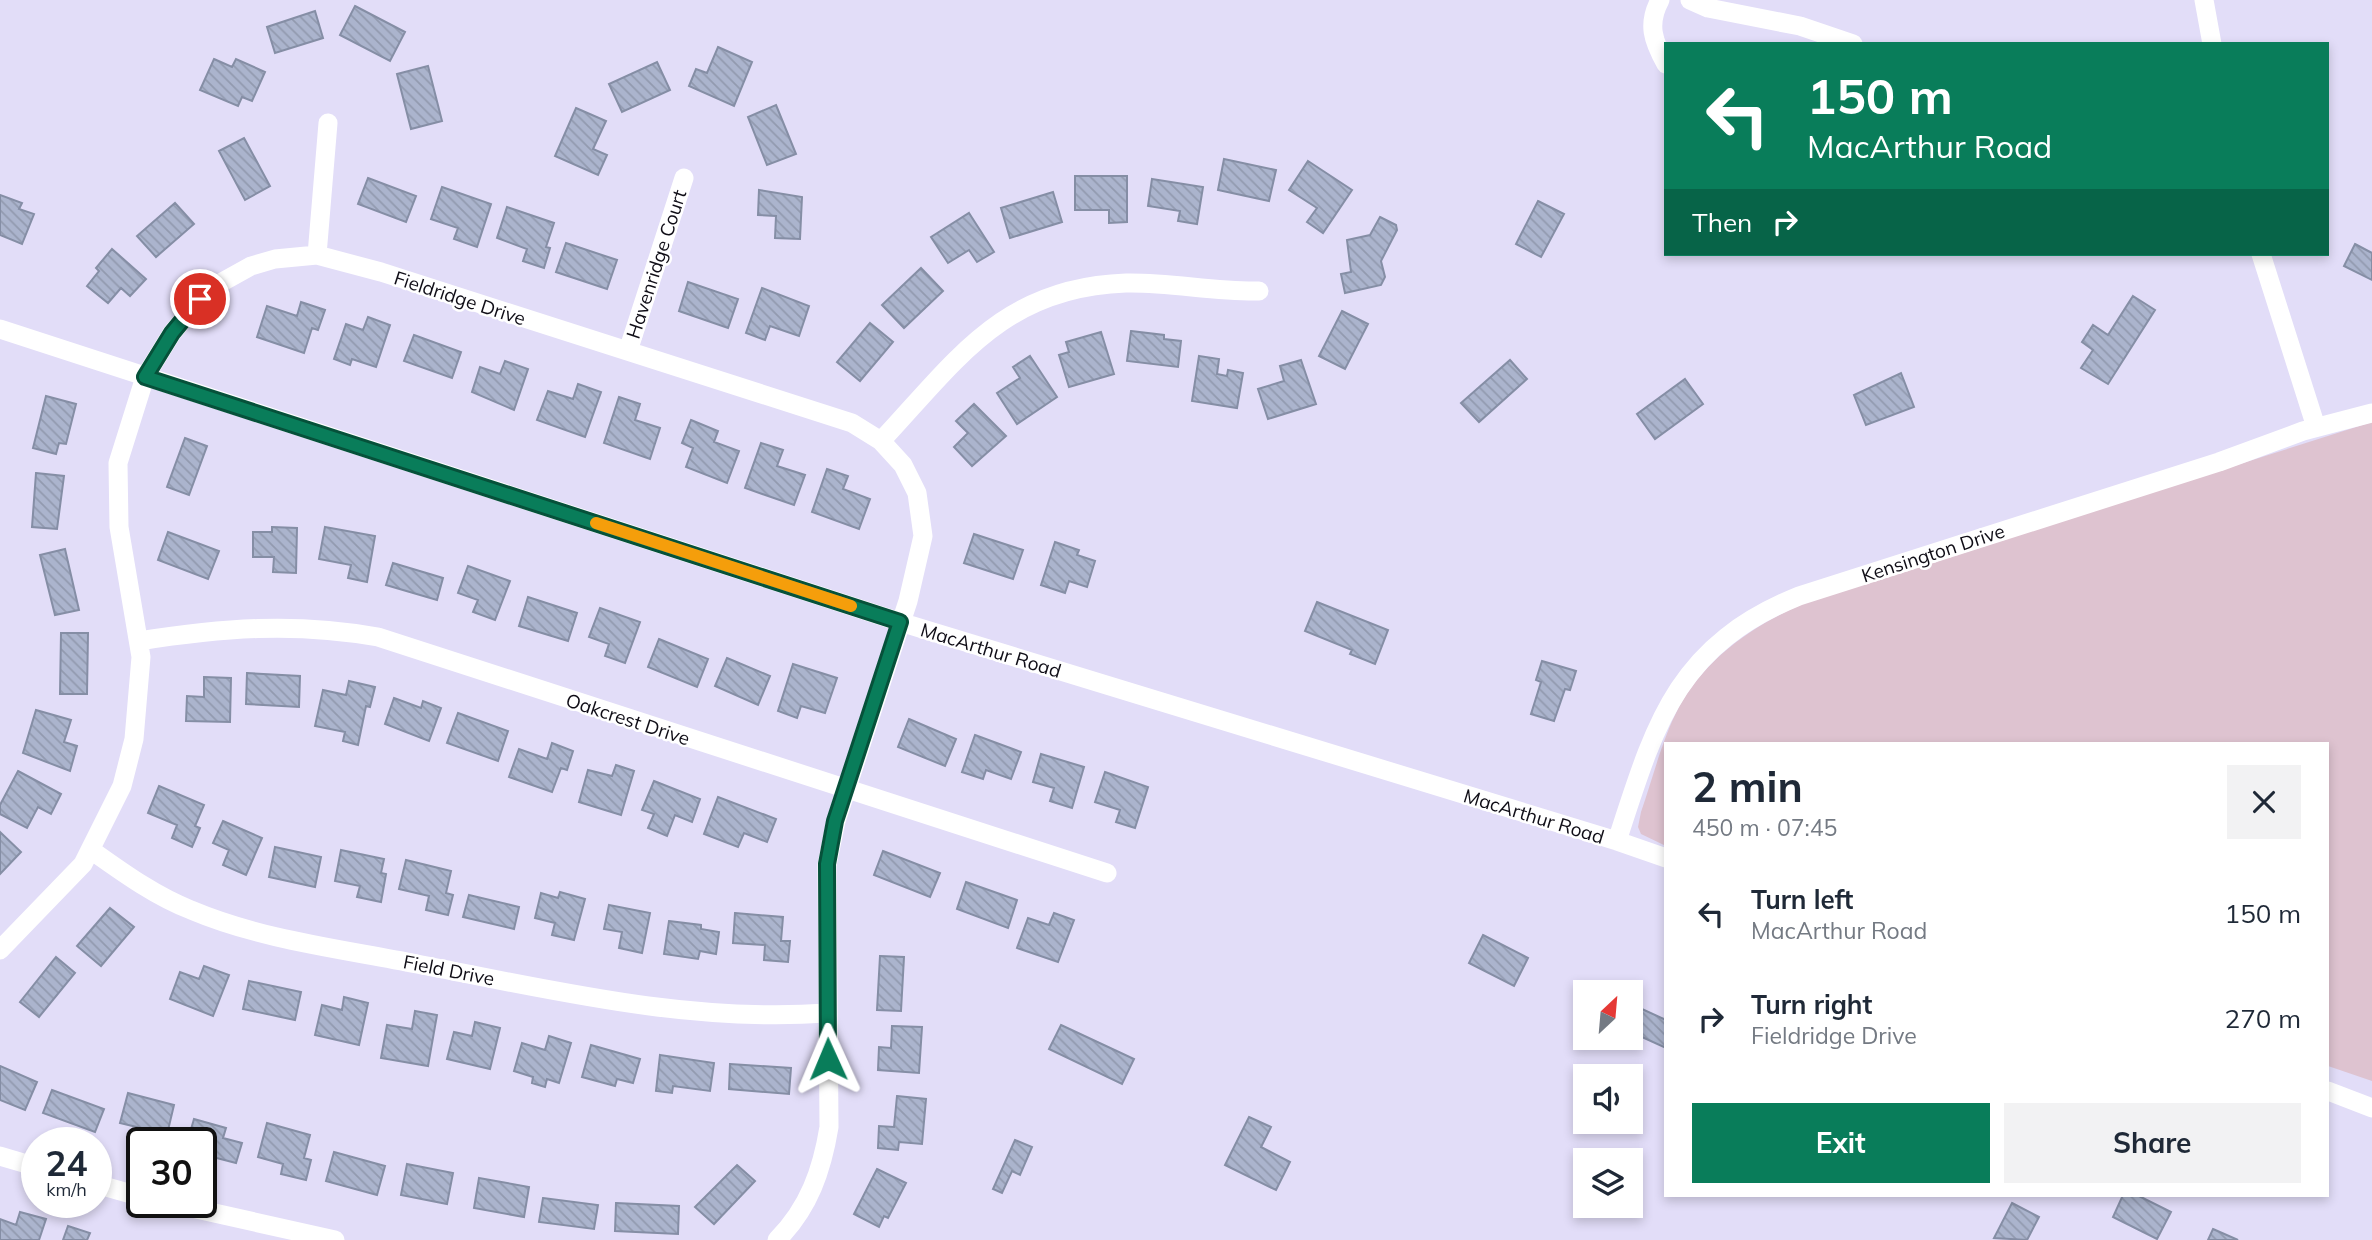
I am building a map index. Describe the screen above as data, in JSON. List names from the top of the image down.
{
  "streets": {
    "street": [
      "Havenridge Court",
      "Fieldridge Drive",
      "Kensington Drive",
      "MacArthur Road",
      "Oakcrest Drive",
      "Field Drive"
    ]
  },
  "crossings": [
    ["Havenridge Court", "Fieldridge Drive"],
    ["Fieldridge Drive", "MacArthur Road"],
    ["Fieldridge Drive", "Oakcrest Drive"],
    ["Fieldridge Drive", "Field Drive"],
    ["Kensington Drive", "MacArthur Road"]
  ],
  "north": "top right",
  "page": {
    "turn": ["150 m", "MacArthur Road"],
    "then": "Then",
    "heading": ["2 min", "450 m · 07:45"],
    "list": [
      {
        "name": "Turn left",
        "note": "MacArthur Road",
        "value": "150 m"
      },
      {
        "name": "Turn right",
        "note": "Fieldridge Drive",
        "value": "270 m"
      }
    ],
    "buttons": ["Exit", "Share"],
    "speed": "24 km/h",
    "limit": "30"
  }
}
